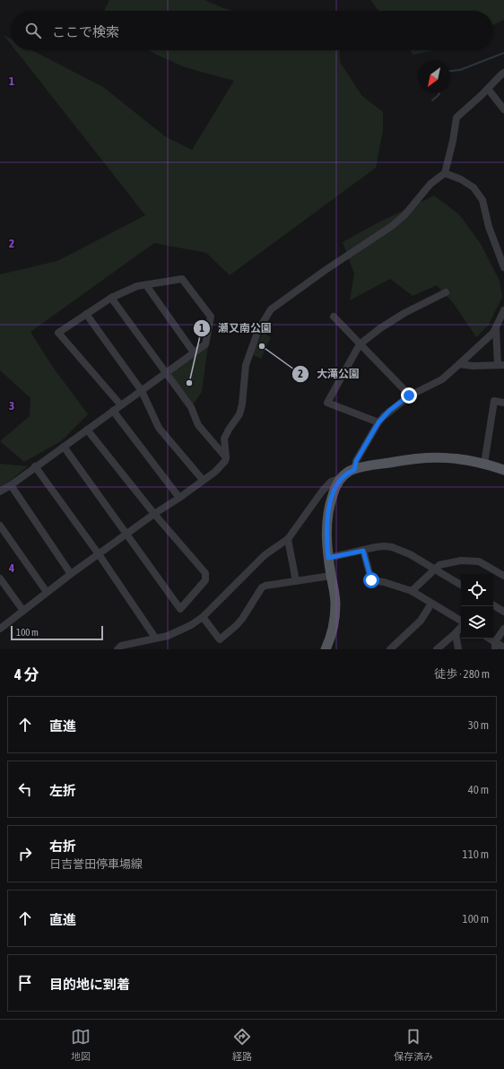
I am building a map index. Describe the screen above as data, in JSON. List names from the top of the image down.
{
  "places": ["大滝公園", "瀬又南公園"],
  "scale_bar": "100 m",
  "north": "bottom left",
  "page": {
    "search": "ここで検索",
    "scale": "100 m",
    "heading": ["4 分", "徒歩 · 280 m"],
    "list": [
      ["直進", "30 m"],
      ["左折", "40 m"],
      ["右折", "日吉誉田停車場線", "110 m"],
      ["直進", "100 m"],
      "目的地に到着"
    ],
    "nav": ["地図", "経路", "保存済み"]
  },
  "grid": {
    "rows": [
      "1",
      "2",
      "3",
      "4"
    ]
  }
}
